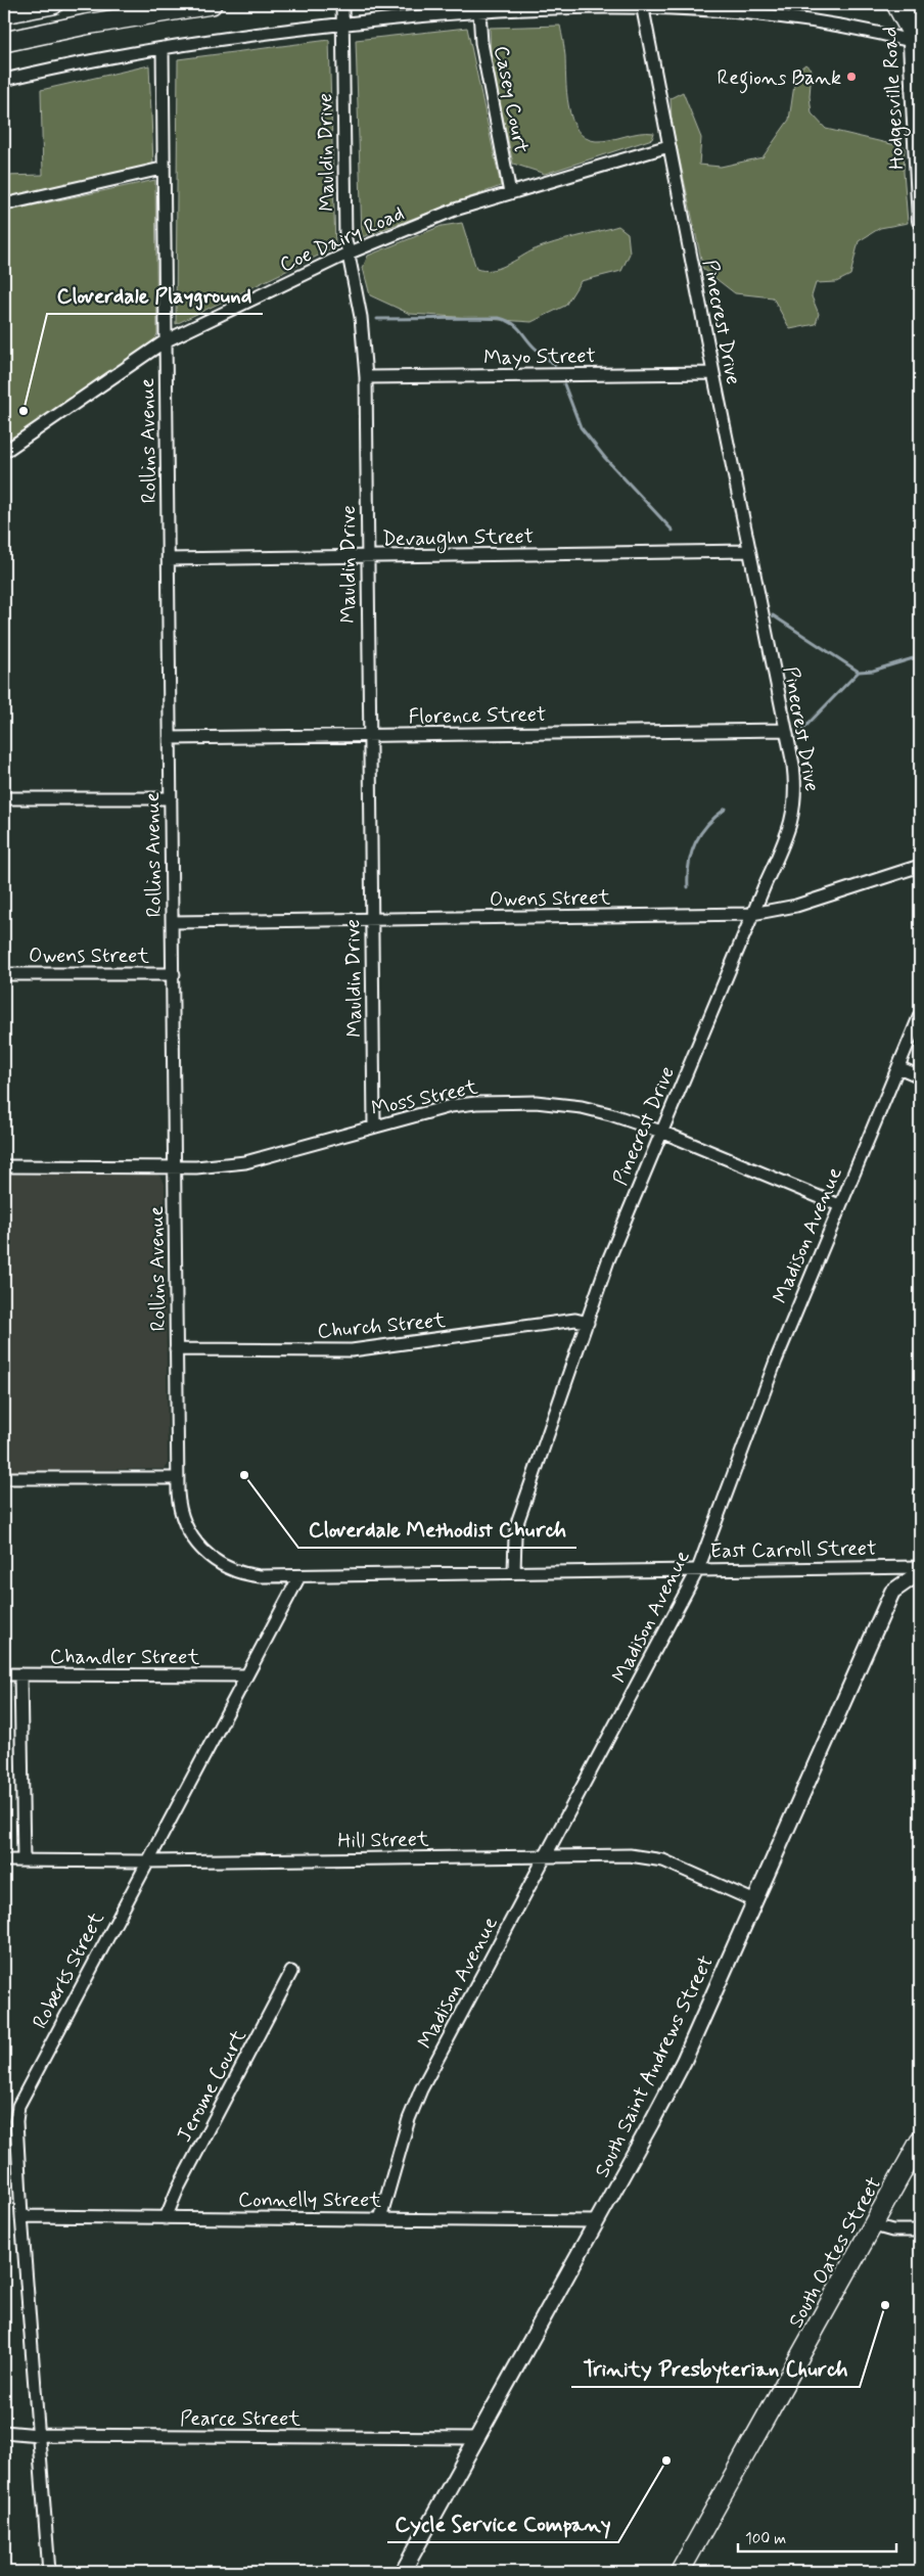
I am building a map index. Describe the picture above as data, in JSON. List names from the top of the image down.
{
  "streets": {
    "main road": ["South Oates Street"],
    "street": [
      "Hodgesville Road",
      "Casey Court",
      "Mauldin Drive",
      "Coe Dairy Road",
      "Pinecrest Drive",
      "Mayo Street",
      "Rollins Avenue",
      "Devaughn Street",
      "Florence Street",
      "Owens Street",
      "Moss Street",
      "Madison Avenue",
      "Church Street",
      "East Carroll Street",
      "Chandler Street",
      "Hill Street",
      "Roberts Street",
      "South Saint Andrews Street",
      "Jerome Court",
      "Connelly Street",
      "Pearce Street"
    ]
  },
  "crossings": [
    ["Casey Court", "Coe Dairy Road"],
    ["Mauldin Drive", "Coe Dairy Road"],
    ["Mauldin Drive", "Mayo Street"],
    ["Mauldin Drive", "Devaughn Street"],
    ["Mauldin Drive", "Florence Street"],
    ["Mauldin Drive", "Owens Street"],
    ["Mauldin Drive", "Moss Street"],
    ["Coe Dairy Road", "Pinecrest Drive"],
    ["Coe Dairy Road", "Rollins Avenue"],
    ["Pinecrest Drive", "Mayo Street"],
    ["Pinecrest Drive", "Devaughn Street"],
    ["Pinecrest Drive", "Florence Street"],
    ["Pinecrest Drive", "Owens Street"],
    ["Pinecrest Drive", "Moss Street"],
    ["Pinecrest Drive", "Church Street"],
    ["Pinecrest Drive", "East Carroll Street"],
    ["Rollins Avenue", "Devaughn Street"],
    ["Rollins Avenue", "Florence Street"],
    ["Rollins Avenue", "Owens Street"],
    ["Rollins Avenue", "Moss Street"],
    ["Rollins Avenue", "Church Street"],
    ["Rollins Avenue", "East Carroll Street"],
    ["Rollins Avenue", "Roberts Street"],
    ["Moss Street", "Madison Avenue"],
    ["Madison Avenue", "East Carroll Street"],
    ["Madison Avenue", "Hill Street"],
    ["Madison Avenue", "Connelly Street"],
    ["East Carroll Street", "Roberts Street"],
    ["Chandler Street", "Roberts Street"],
    ["Hill Street", "Roberts Street"],
    ["Hill Street", "South Saint Andrews Street"],
    ["Roberts Street", "Connelly Street"],
    ["Roberts Street", "Pearce Street"],
    ["South Saint Andrews Street", "Connelly Street"],
    ["South Saint Andrews Street", "Pearce Street"],
    ["Jerome Court", "Connelly Street"]
  ],
  "places": [
    "Regions Bank",
    "Cloverdale Playground",
    "Cloverdale Methodist Church",
    "Trinity Presbyterian Church",
    "Cycle Service Company"
  ],
  "scale_bar": "100 m"
}
